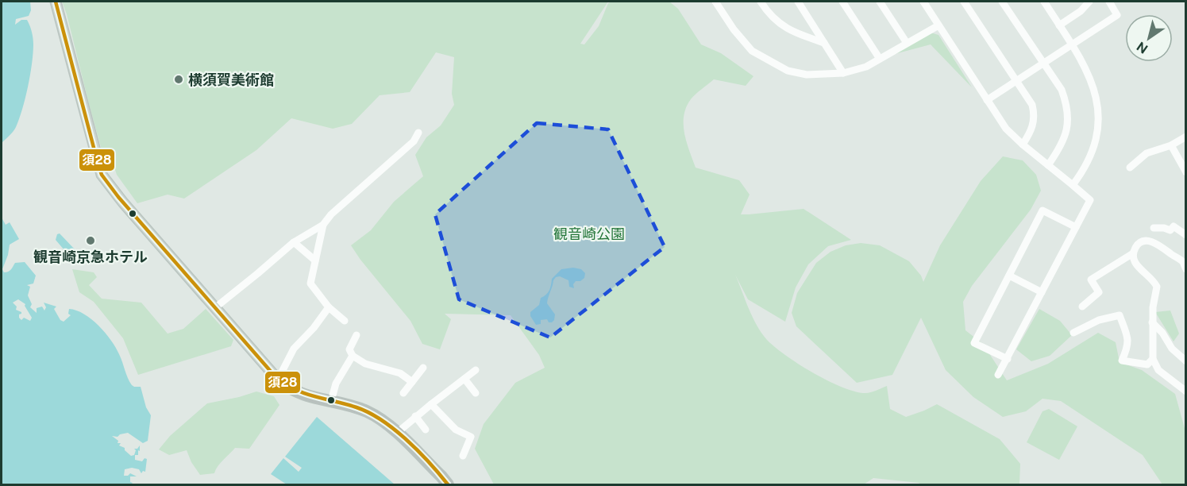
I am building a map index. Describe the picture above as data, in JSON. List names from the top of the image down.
{
  "parks": ["観音崎公園"],
  "places": ["横須賀美術館", "観音崎京急ホテル"],
  "lines": ["transit line 須28"],
  "north": "bottom left"
}
